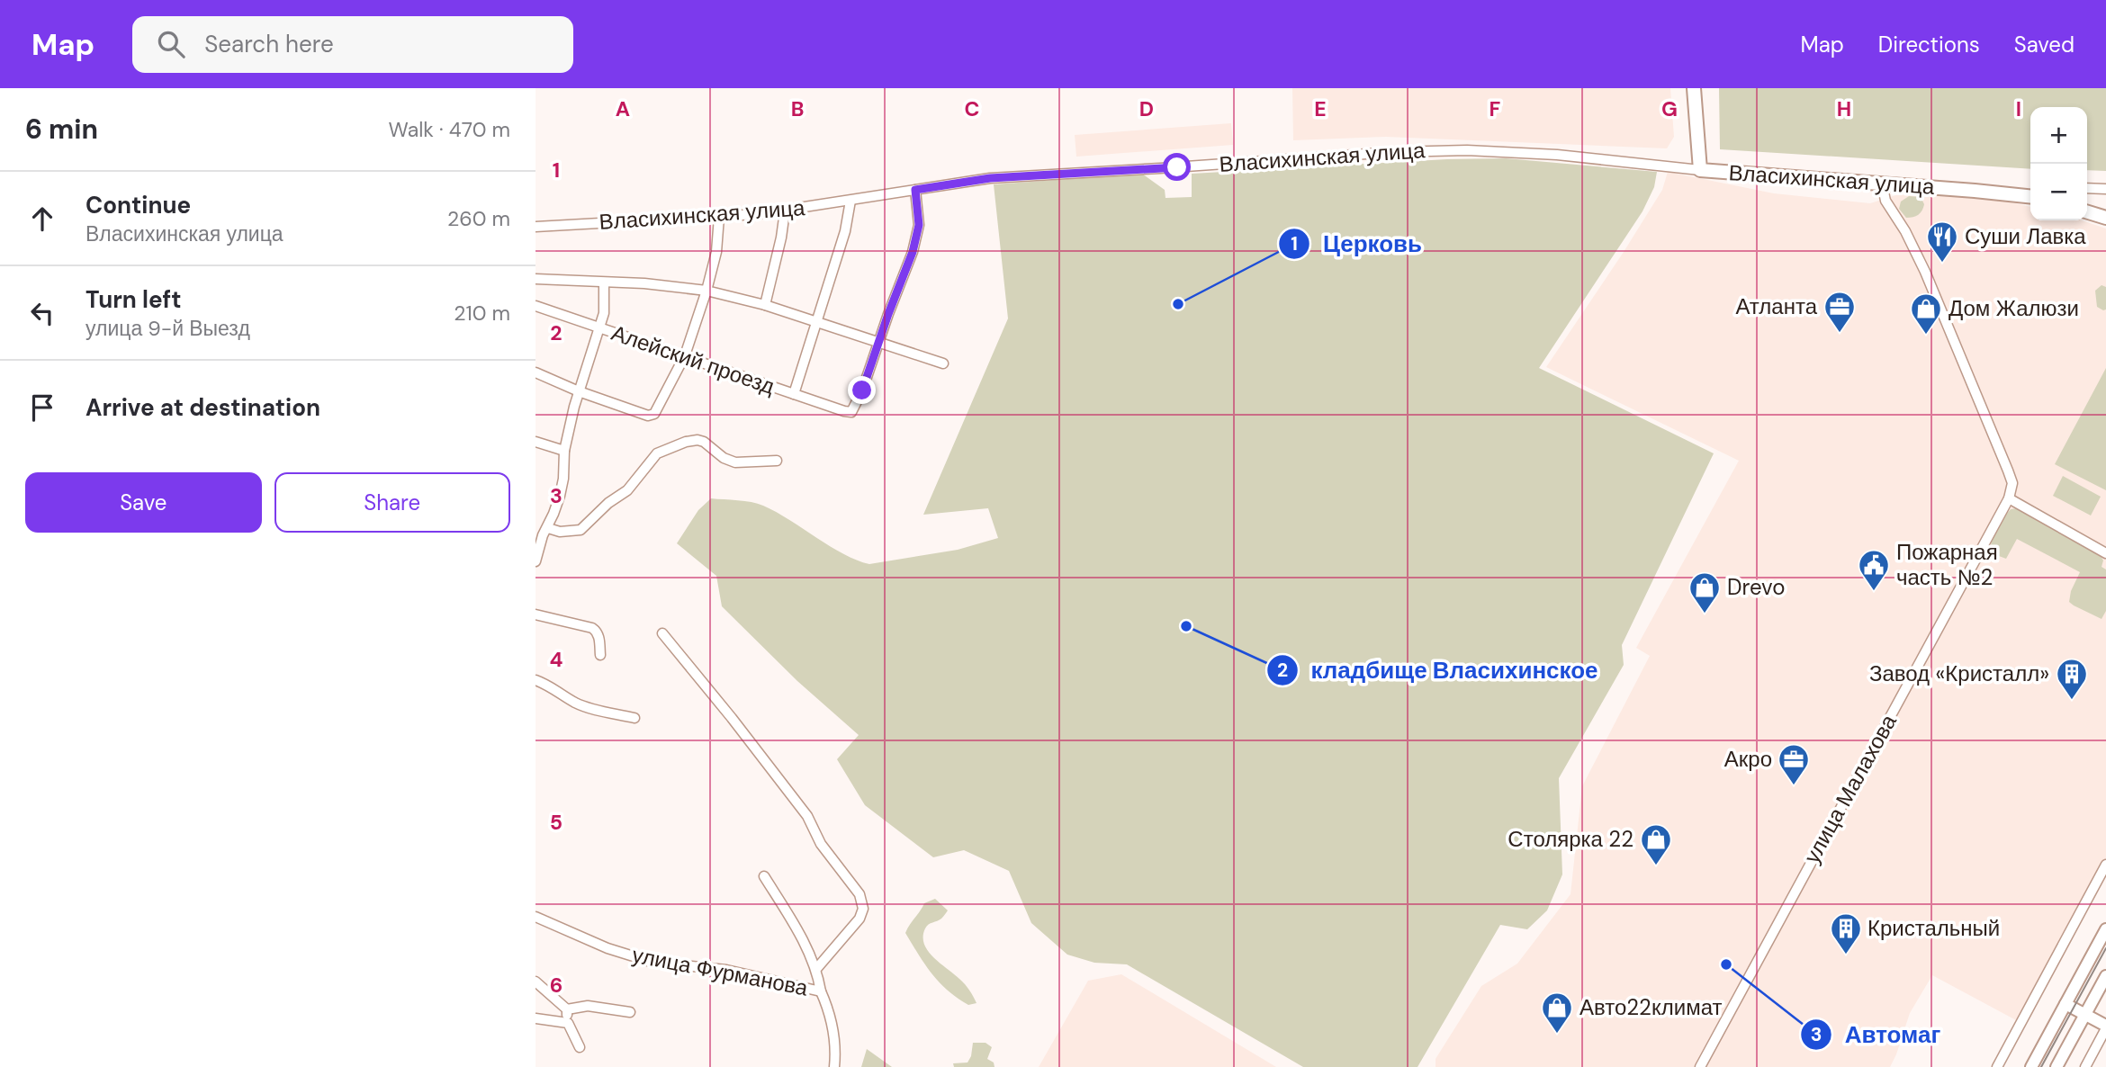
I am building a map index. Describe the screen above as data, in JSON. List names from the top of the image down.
{
  "streets": {
    "highway": ["Власихинская улица"],
    "street": ["Алейский проезд", "улица Малахова", "улица Фурманова"]
  },
  "places": {
    "restaurant": ["Суши Лавка"],
    "other": ["Церковь", "кладбище Власихинское", "Автомаг"],
    "office": ["Атланта", "Акро"],
    "shop": [
      "Дом Жалюзи",
      "Drevo",
      "Столярка 22",
      "Авто22климат"
    ],
    "public building": ["Пожарная часть №2"],
    "building": ["Завод «Кристалл»", "Кристальный"]
  },
  "page": {
    "header": "Map",
    "search": "Search here",
    "nav": ["Map", "Directions", "Saved"],
    "heading": ["6 min", "Walk · 470 m"],
    "map_buttons": ["+", "−"],
    "list": [
      ["Continue", "Власихинская улица", "260 m"],
      ["Turn left", "улица 9-й Выезд", "210 m"],
      "Arrive at destination"
    ],
    "buttons": ["Save", "Share"]
  },
  "grid": {
    "columns": [
      "A",
      "B",
      "C",
      "D",
      "E",
      "F",
      "G",
      "H",
      "I"
    ],
    "rows": [
      "1",
      "2",
      "3",
      "4",
      "5",
      "6"
    ]
  }
}
